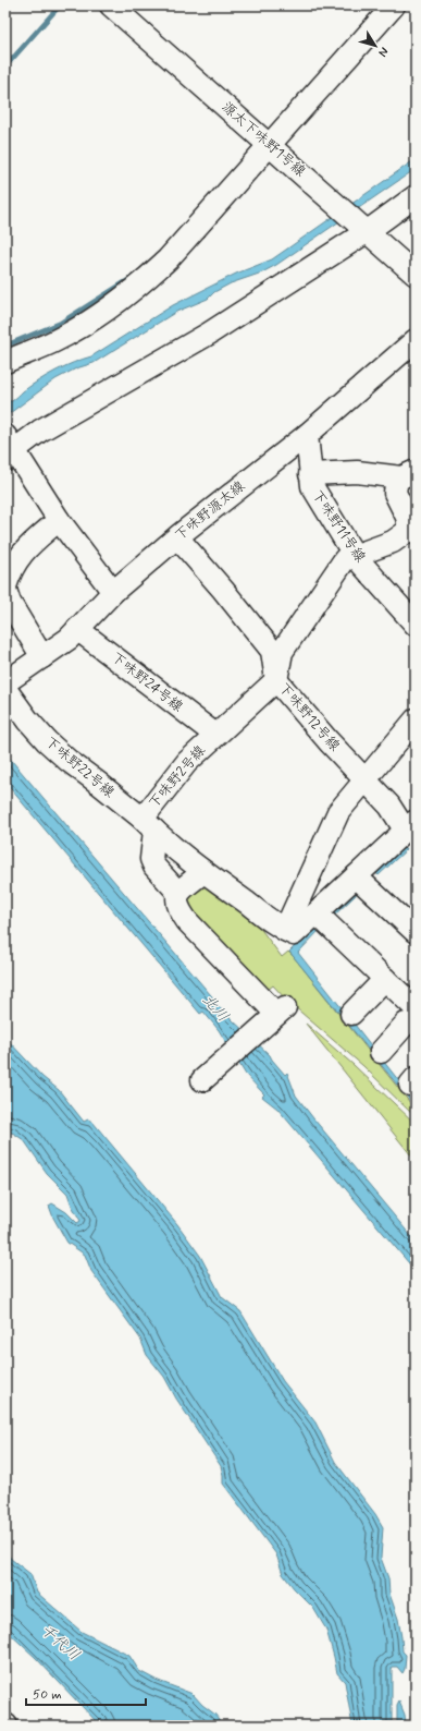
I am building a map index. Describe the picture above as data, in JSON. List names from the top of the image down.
{
  "streets": {
    "street": [
      "源太下味野1号線",
      "下味野源太線",
      "下味野11号線",
      "下味野24号線",
      "下味野12号線",
      "下味野22号線",
      "下味野2号線"
    ]
  },
  "crossings": [
    ["下味野源太線", "下味野11号線"],
    ["下味野源太線", "下味野24号線"],
    ["下味野源太線", "下味野12号線"],
    ["下味野24号線", "下味野2号線"],
    ["下味野12号線", "下味野2号線"],
    ["下味野22号線", "下味野2号線"]
  ],
  "water": ["北川", "千代川"],
  "scale_bar": "50 m",
  "north": "bottom right"
}
